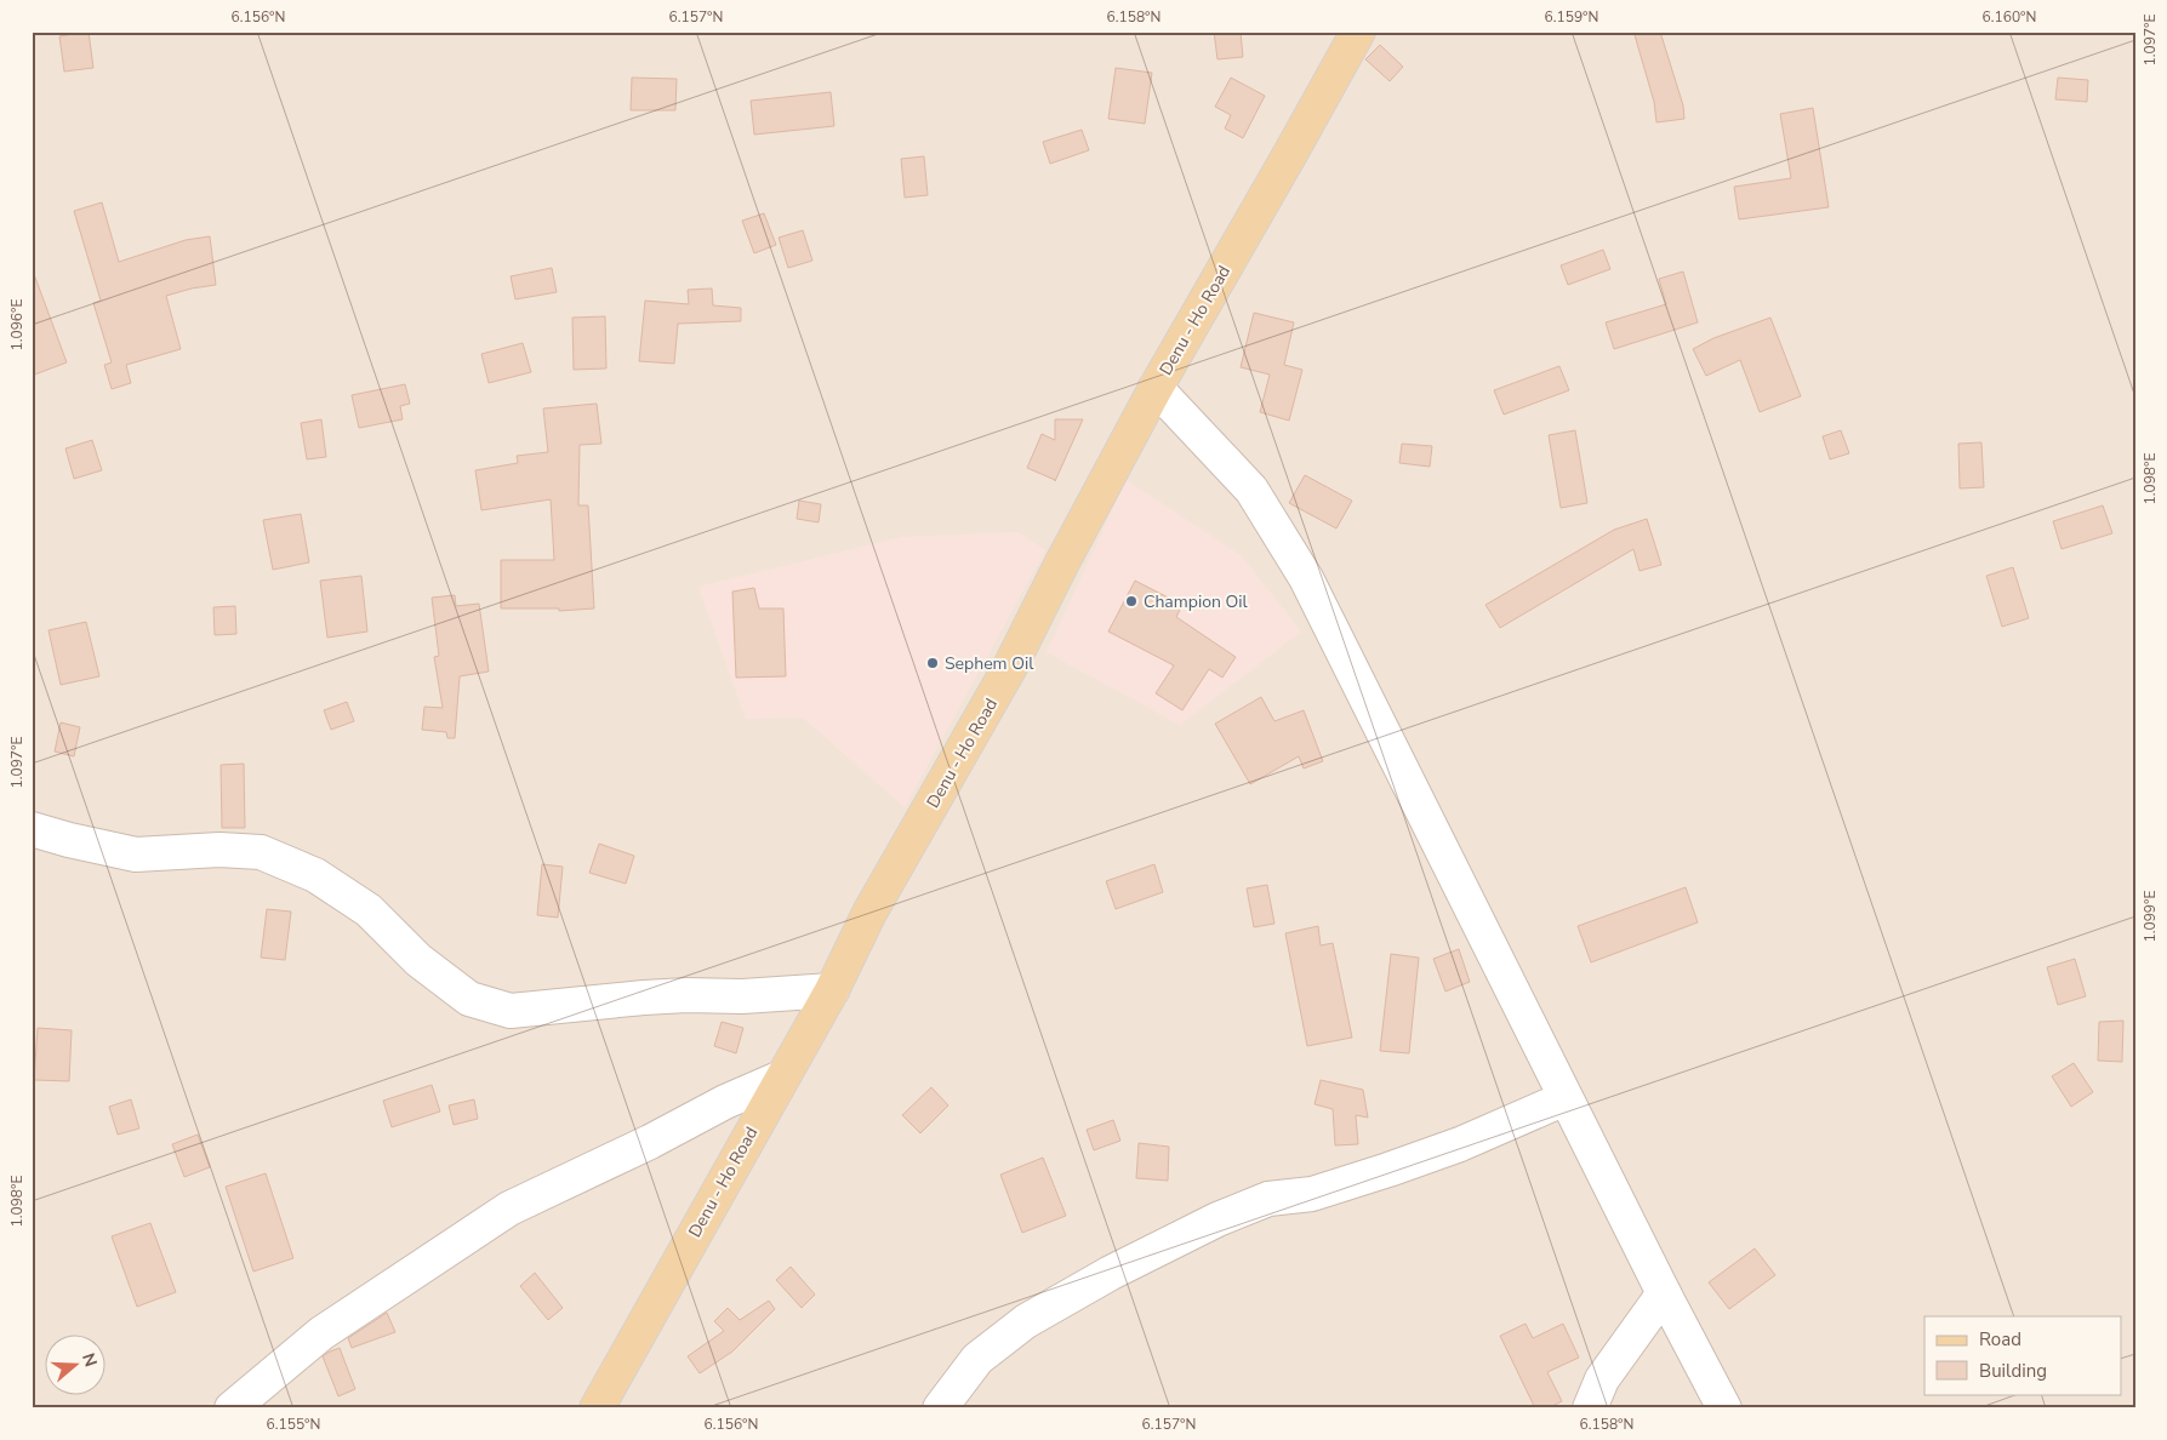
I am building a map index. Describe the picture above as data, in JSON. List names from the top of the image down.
{
  "streets": {
    "main road": ["Denu - Ho Road"]
  },
  "places": ["Champion Oil", "Sephem Oil"],
  "legend": ["Road", "Building"],
  "north": "right",
  "coordinates": [
    "6.156°N",
    "6.157°N",
    "6.158°N",
    "6.159°N",
    "6.160°N",
    "1.097°E",
    "1.096°E",
    "1.098°E",
    "1.099°E",
    "6.155°N"
  ]
}
